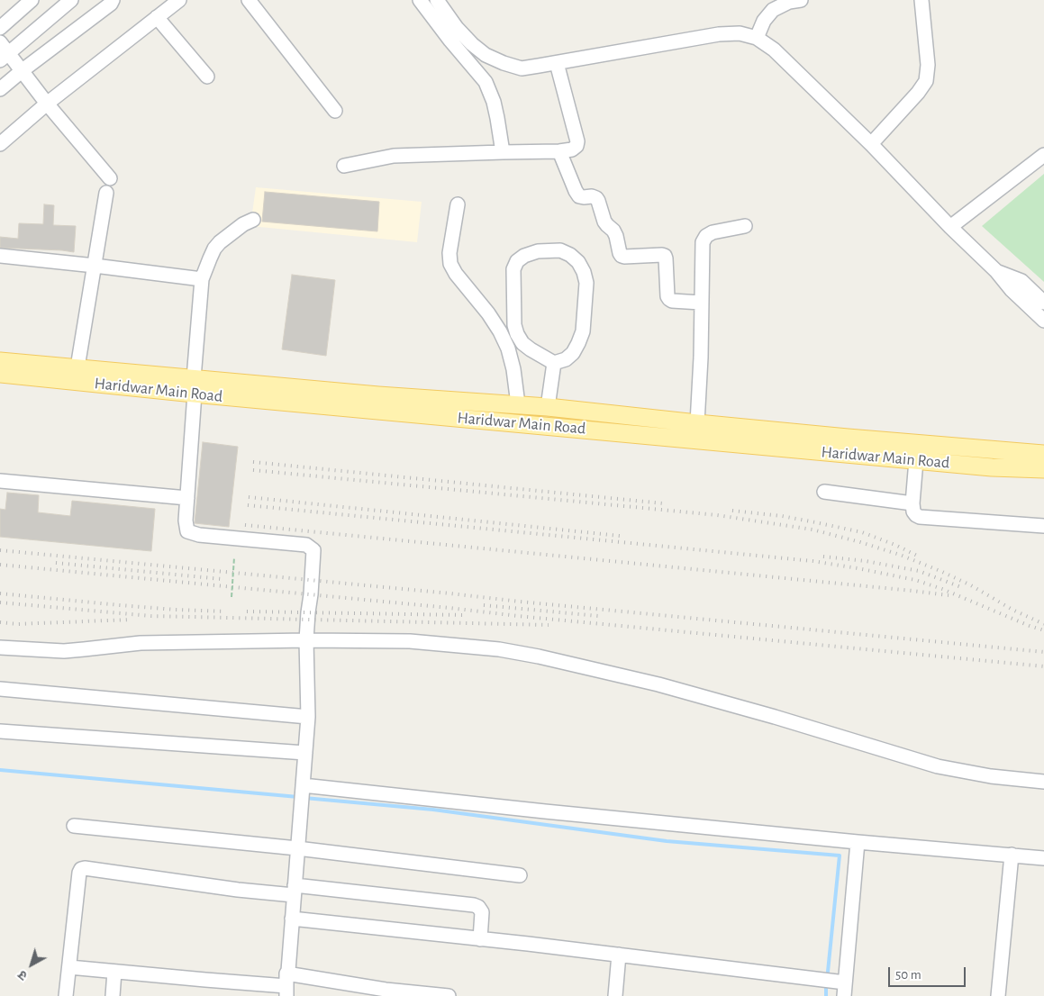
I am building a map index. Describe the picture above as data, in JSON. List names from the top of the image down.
{
  "streets": {
    "main road": ["Haridwar Main Road"]
  },
  "scale_bar": "50 m",
  "north": "bottom left"
}
